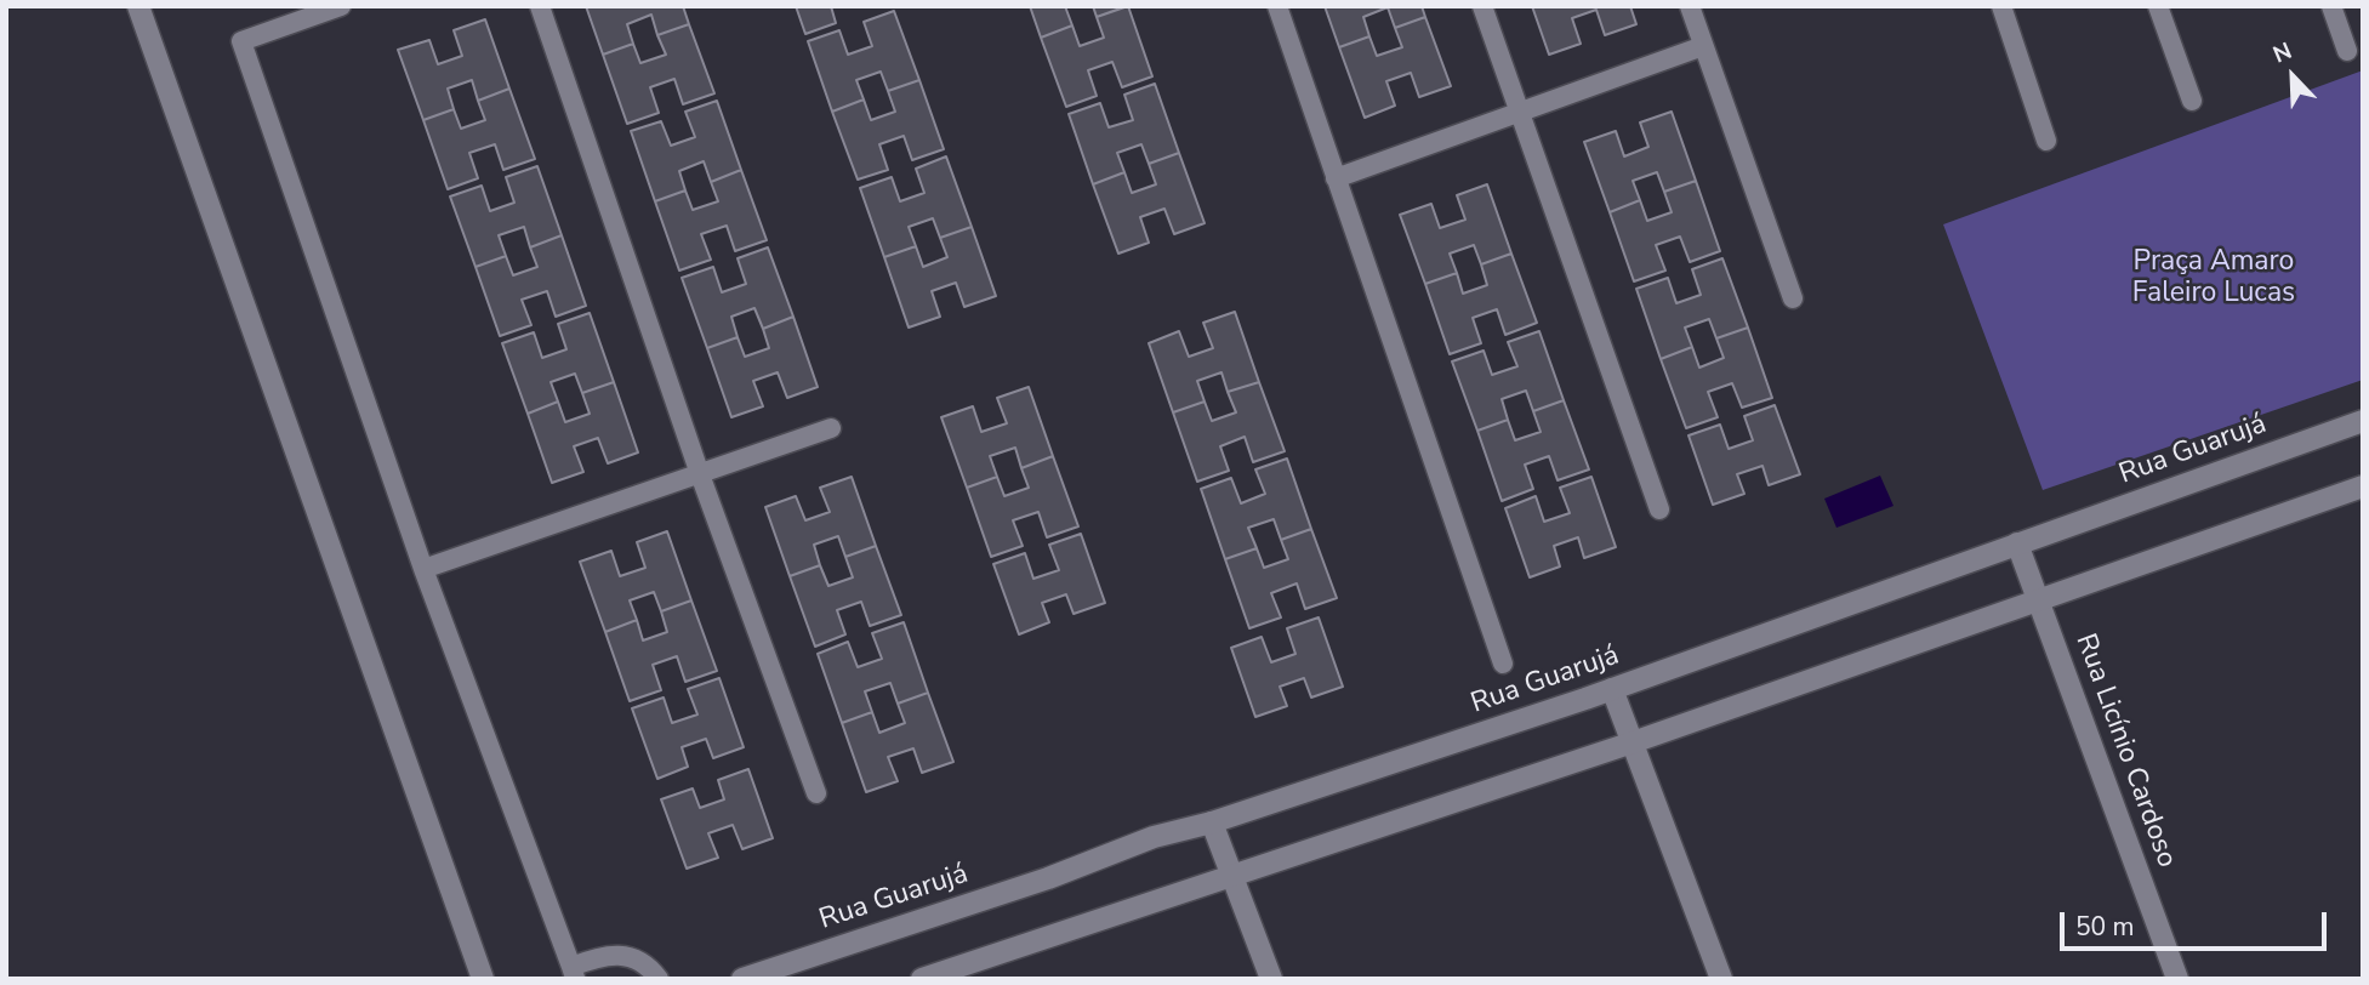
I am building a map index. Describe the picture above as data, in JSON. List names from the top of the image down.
{
  "streets": {
    "street": ["Rua Guarujá", "Rua Licínio Cardoso"]
  },
  "crossings": [
    ["Rua Guarujá", "Rua Licínio Cardoso"]
  ],
  "parks": ["Praça Amaro Faleiro Lucas"],
  "scale_bar": "50 m",
  "north": "top left"
}
